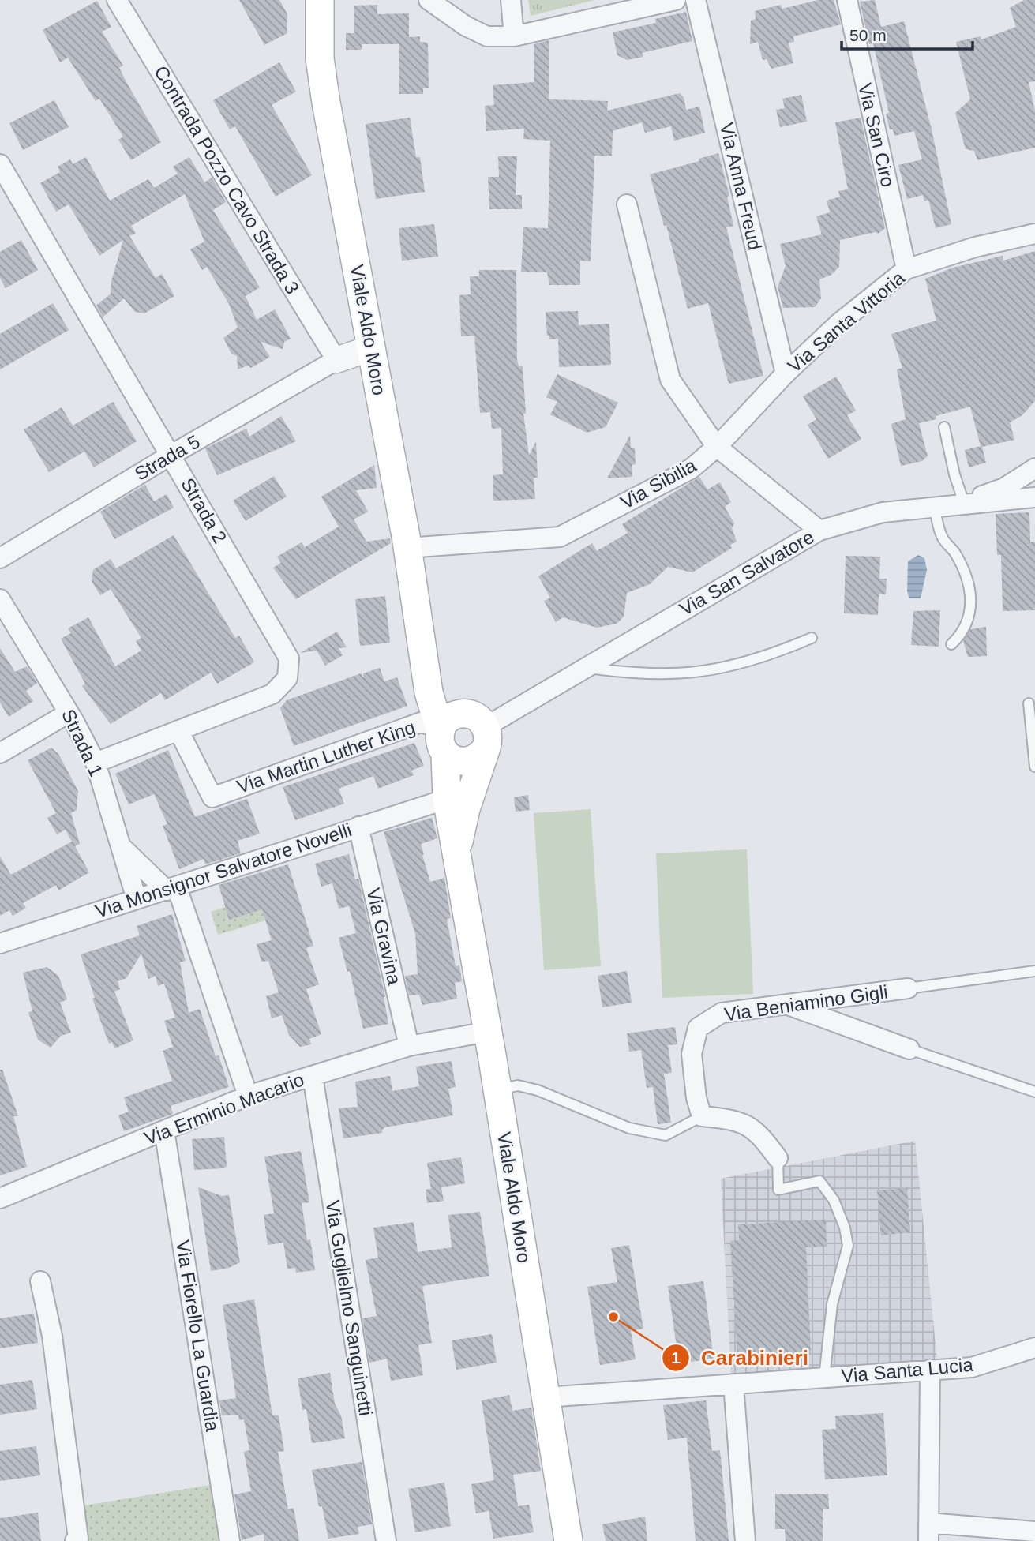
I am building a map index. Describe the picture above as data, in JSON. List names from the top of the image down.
{
  "streets": {
    "main road": ["Viale Aldo Moro"],
    "street": [
      "Via San Ciro",
      "Contrada Pozzo Cavo Strada 3",
      "Via Anna Freud",
      "Via Santa Vittoria",
      "Strada 5",
      "Via Sibilia",
      "Strada 2",
      "Via San Salvatore",
      "Strada 1",
      "Via Martin Luther King",
      "Via Monsignor Salvatore Novelli",
      "Via Gravina",
      "Via Beniamino Gigli",
      "Via Erminio Macario",
      "Via Guglielmo Sanguinetti",
      "Via Fiorello La Guardia",
      "Via Santa Lucia"
    ]
  },
  "crossings": [
    ["Via San Ciro", "Via Santa Vittoria"],
    ["Contrada Pozzo Cavo Strada 3", "Strada 5"],
    ["Via Anna Freud", "Via Santa Vittoria"],
    ["Via Santa Vittoria", "Via Sibilia"],
    ["Viale Aldo Moro", "Via Sibilia"],
    ["Viale Aldo Moro", "Via San Salvatore"],
    ["Viale Aldo Moro", "Via Martin Luther King"],
    ["Viale Aldo Moro", "Via Monsignor Salvatore Novelli"],
    ["Viale Aldo Moro", "Via Erminio Macario"],
    ["Viale Aldo Moro", "Via Santa Lucia"],
    ["Strada 5", "Strada 2"],
    ["Strada 2", "Strada 1"],
    ["Strada 2", "Via Martin Luther King"],
    ["Strada 1", "Via Monsignor Salvatore Novelli"],
    ["Via Monsignor Salvatore Novelli", "Via Gravina"],
    ["Via Gravina", "Via Erminio Macario"],
    ["Via Erminio Macario", "Via Guglielmo Sanguinetti"],
    ["Via Erminio Macario", "Via Fiorello La Guardia"]
  ],
  "places": ["Carabinieri"],
  "scale_bar": "50 m"
}
